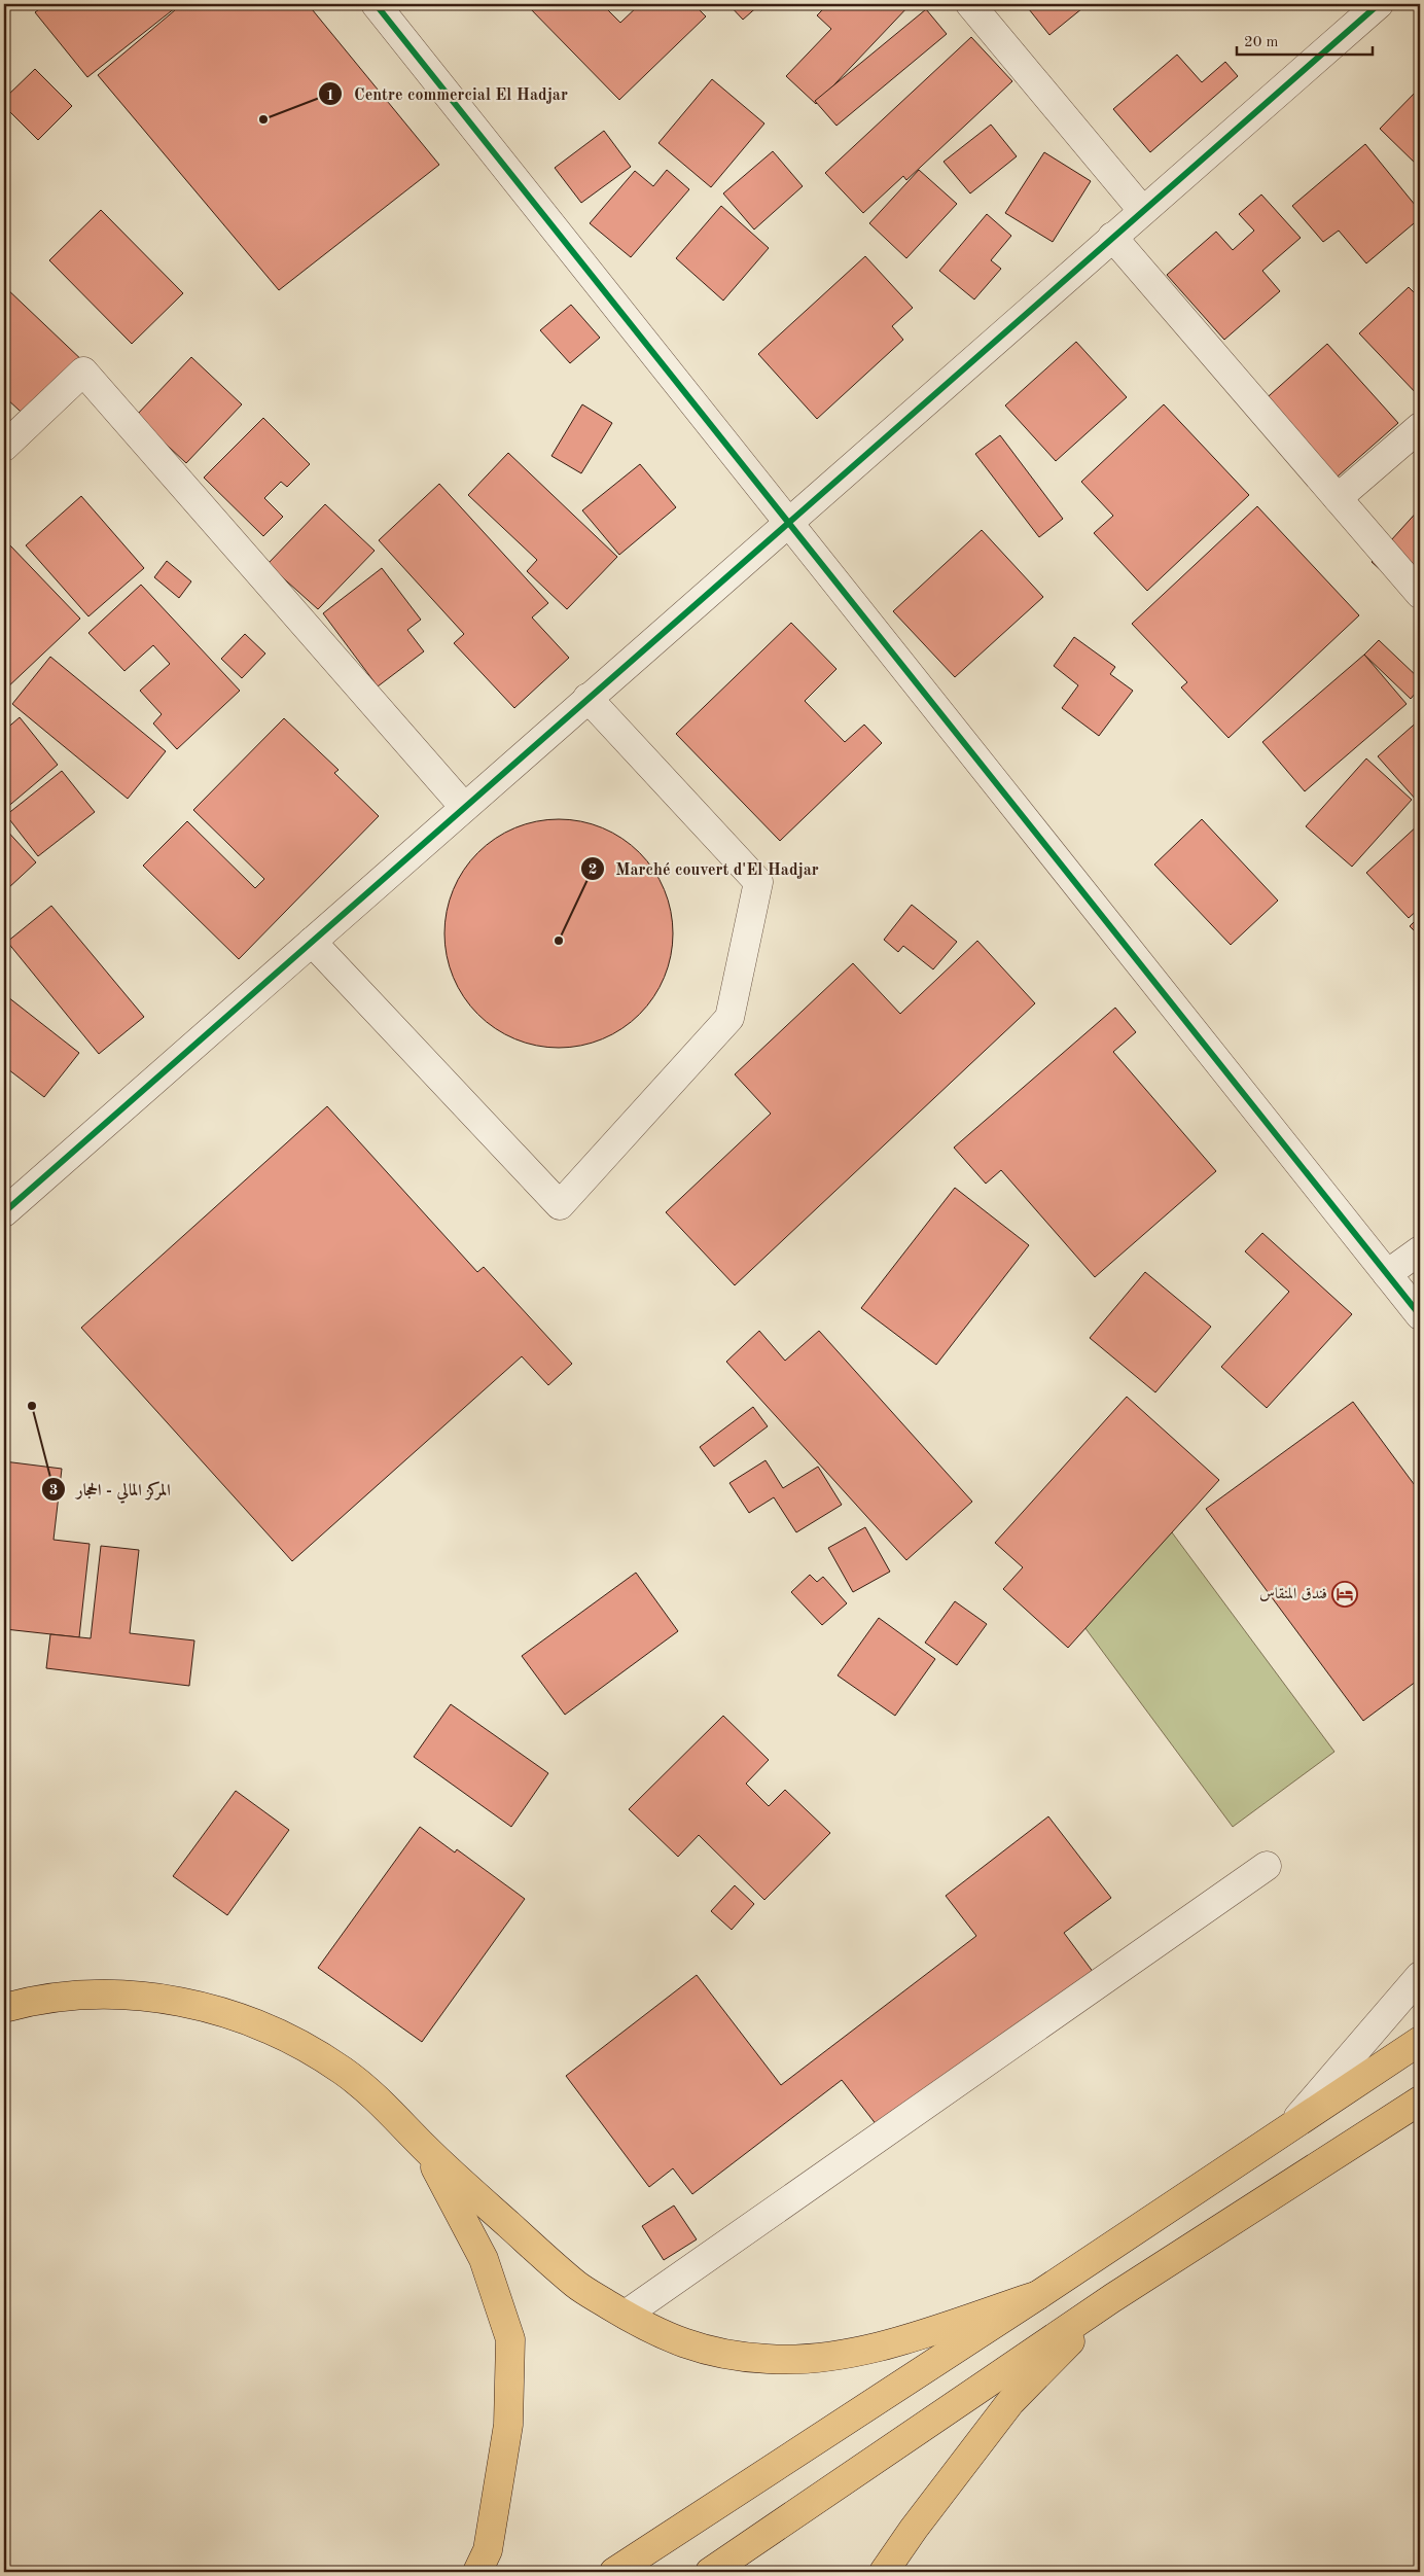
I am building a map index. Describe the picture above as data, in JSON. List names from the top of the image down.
{
  "places": {
    "other": ["Centre commercial El Hadjar", "Marché couvert d'El Hadjar", "المركز المالي - الحجار"],
    "hotel": ["فندق المنقاس"]
  },
  "scale_bar": "20 m"
}
